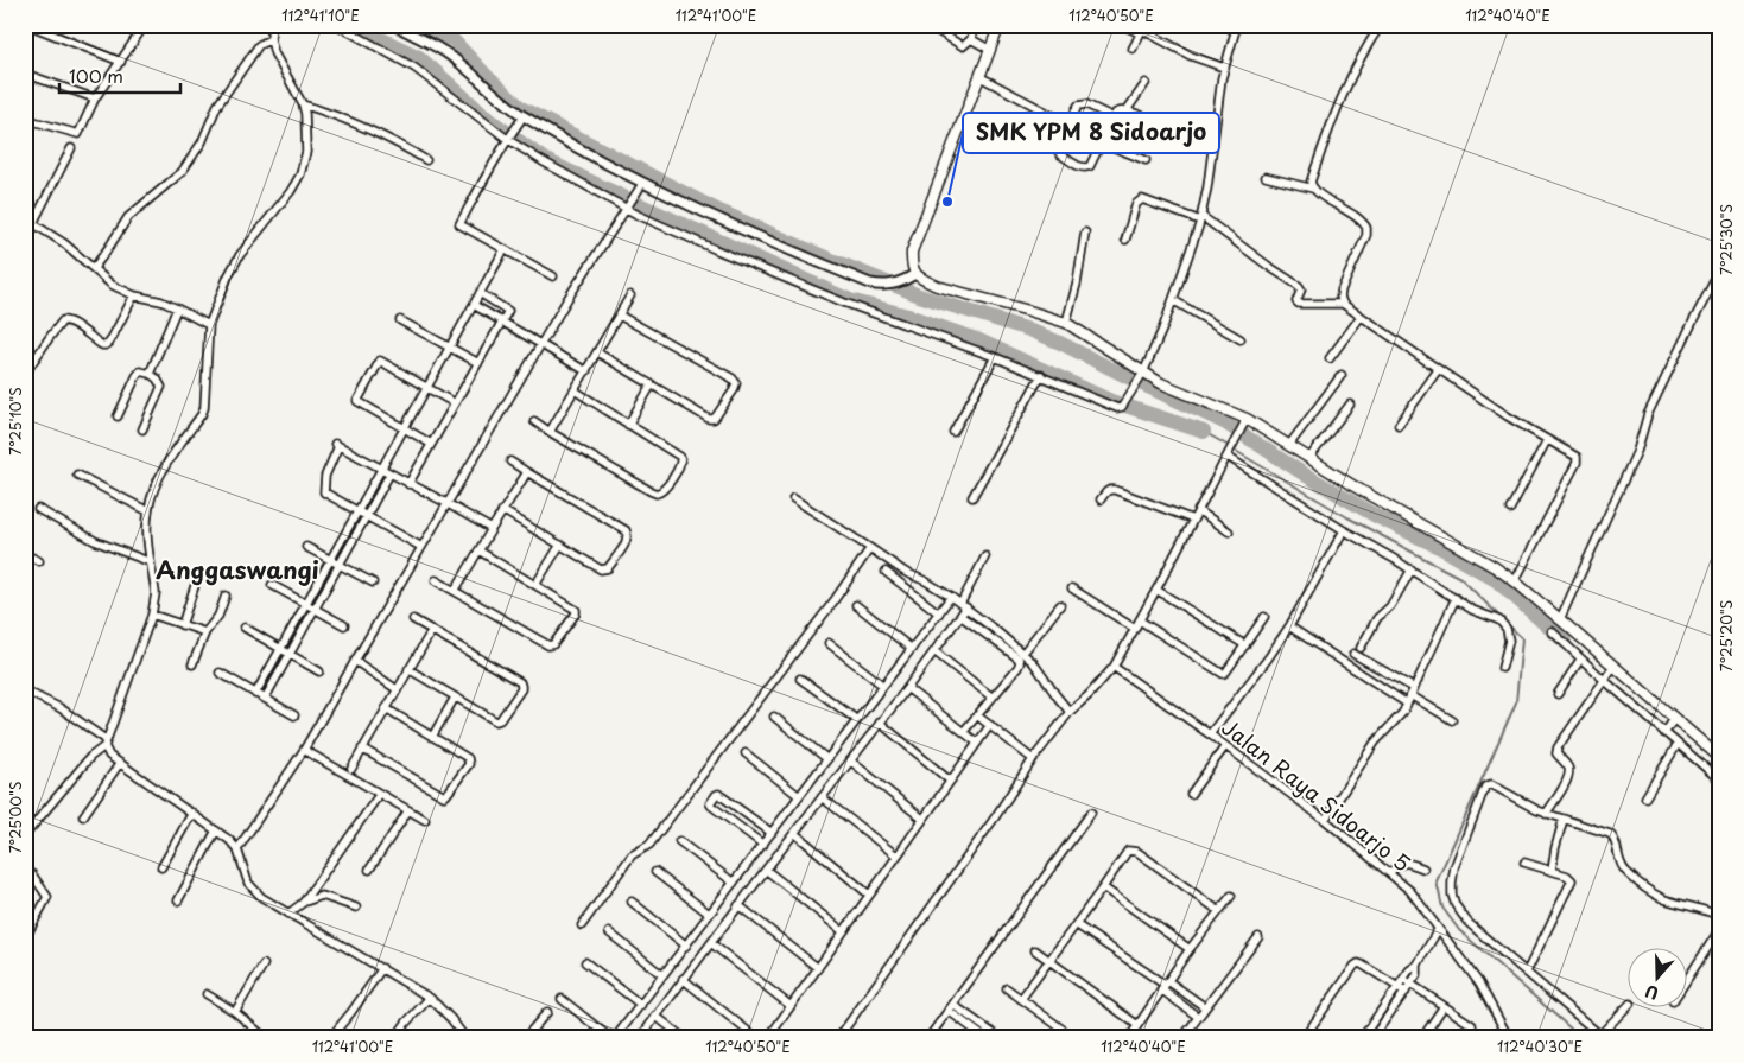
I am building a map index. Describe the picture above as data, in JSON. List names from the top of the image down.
{
  "streets": {
    "street": ["Jalan Raya Sidoarjo 5"]
  },
  "districts": ["Anggaswangi"],
  "places": ["SMK YPM 8 Sidoarjo"],
  "scale_bar": "100 m",
  "north": "bottom",
  "coordinates": [
    "112°41'10\"E",
    "112°41'00\"E",
    "112°40'50\"E",
    "112°40'40\"E",
    "7°25'30\"S",
    "7°25'10\"S",
    "7°25'20\"S",
    "7°25'00\"S",
    "112°40'30\"E"
  ]
}
